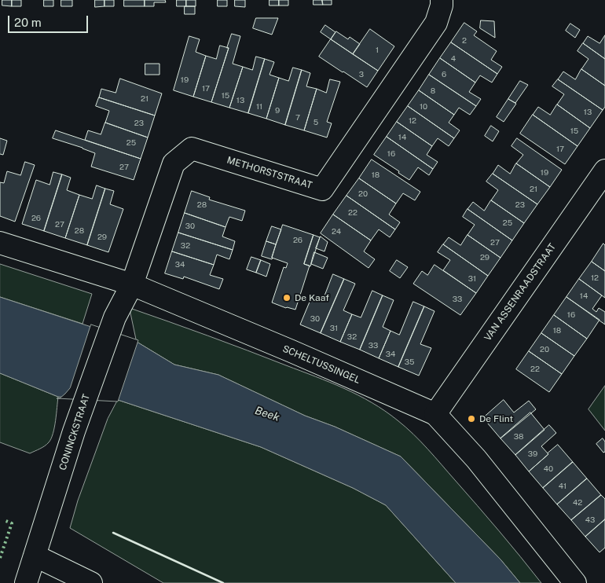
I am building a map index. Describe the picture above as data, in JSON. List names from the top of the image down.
{
  "streets": {
    "street": [
      "METHORSTSTRAAT",
      "VAN ASSENRAADSTRAAT",
      "SCHELTUSSINGEL",
      "CONINCKSTRAAT"
    ]
  },
  "crossings": [
    ["METHORSTSTRAAT", "SCHELTUSSINGEL"],
    ["METHORSTSTRAAT", "CONINCKSTRAAT"],
    ["VAN ASSENRAADSTRAAT", "SCHELTUSSINGEL"],
    ["SCHELTUSSINGEL", "CONINCKSTRAAT"]
  ],
  "water": ["Beek"],
  "places": ["De Kaaf", "De Flint"],
  "house_numbers": [
    "2",
    "1",
    "4",
    "3",
    "6",
    "19",
    "17",
    "8",
    "15",
    "21",
    "13",
    "11",
    "10",
    "9",
    "13",
    "7",
    "12",
    "5",
    "23",
    "15",
    "14",
    "25",
    "17",
    "16",
    "27",
    "19",
    "18",
    "21",
    "20",
    "28",
    "23",
    "22",
    "26",
    "25",
    "27",
    "30",
    "28",
    "24",
    "29",
    "26",
    "27",
    "32",
    "29",
    "34",
    "12",
    "31",
    "14",
    "33",
    "16",
    "30",
    "31",
    "18",
    "32",
    "33",
    "20",
    "34",
    "35",
    "22",
    "38",
    "39",
    "40",
    "41",
    "42",
    "43"
  ],
  "scale_bar": "20 m"
}
